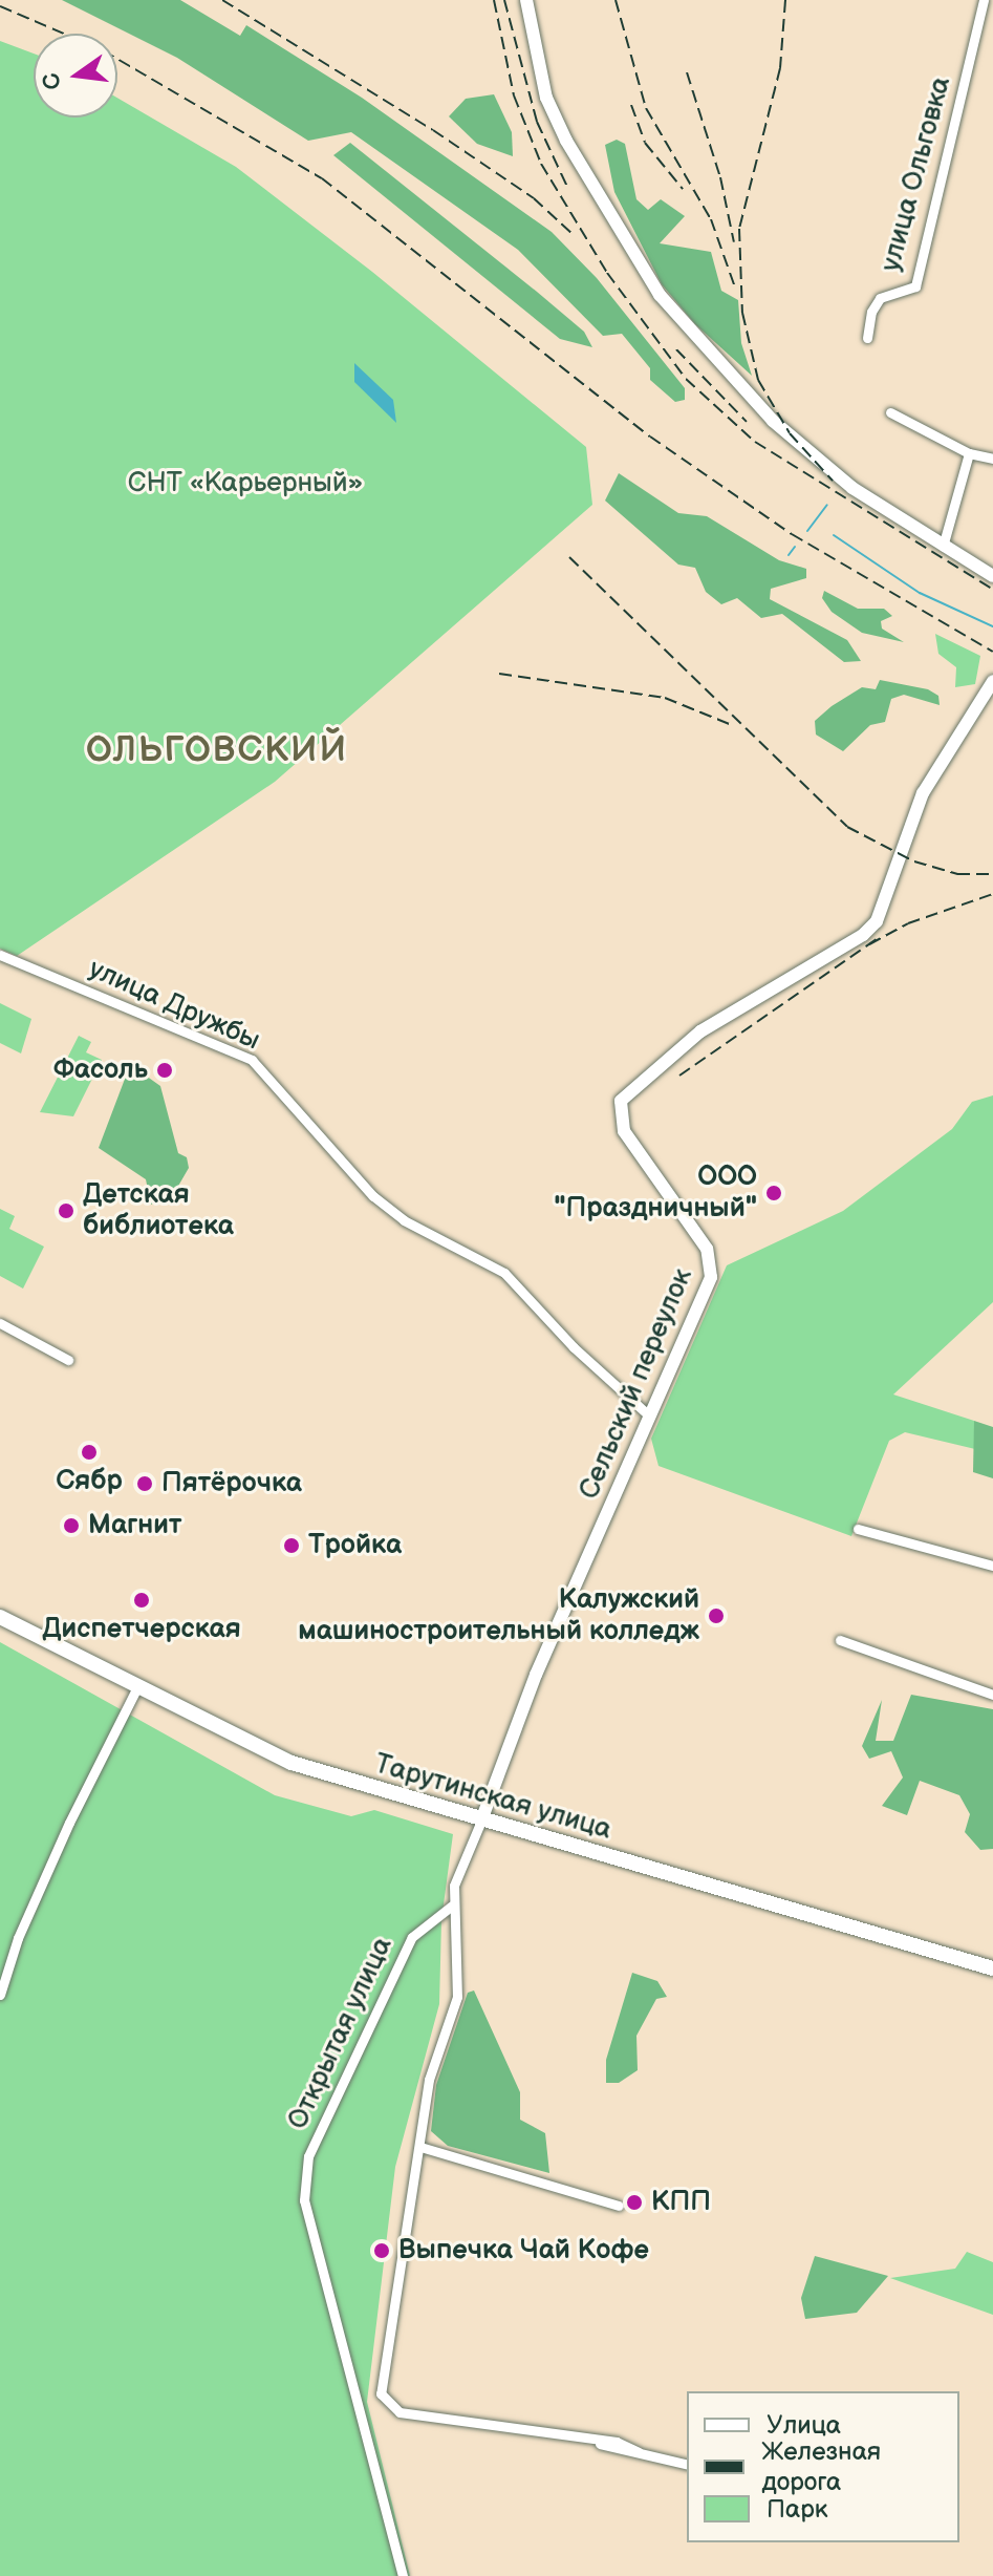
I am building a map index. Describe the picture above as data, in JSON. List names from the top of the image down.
{
  "streets": {
    "main road": ["Тарутинская улица"],
    "street": [
      "улица Ольговка",
      "улица Дружбы",
      "Сельский переулок",
      "Открытая улица"
    ]
  },
  "crossings": [
    ["улица Дружбы", "Сельский переулок"],
    ["Сельский переулок", "Тарутинская улица"]
  ],
  "districts": ["ОЛЬГОВСКИЙ"],
  "parks": ["СНТ «Карьерный»"],
  "places": [
    "Фасоль",
    "ООО \"Праздничный\"",
    "Детская библиотека",
    "Сябр",
    "Пятёрочка",
    "Магнит",
    "Тройка",
    "Диспетчерская",
    "Калужский машиностроительный колледж",
    "КПП",
    "Выпечка Чай Кофе"
  ],
  "legend": ["Улица", "Железная дорога", "Парк"],
  "north": "left"
}
